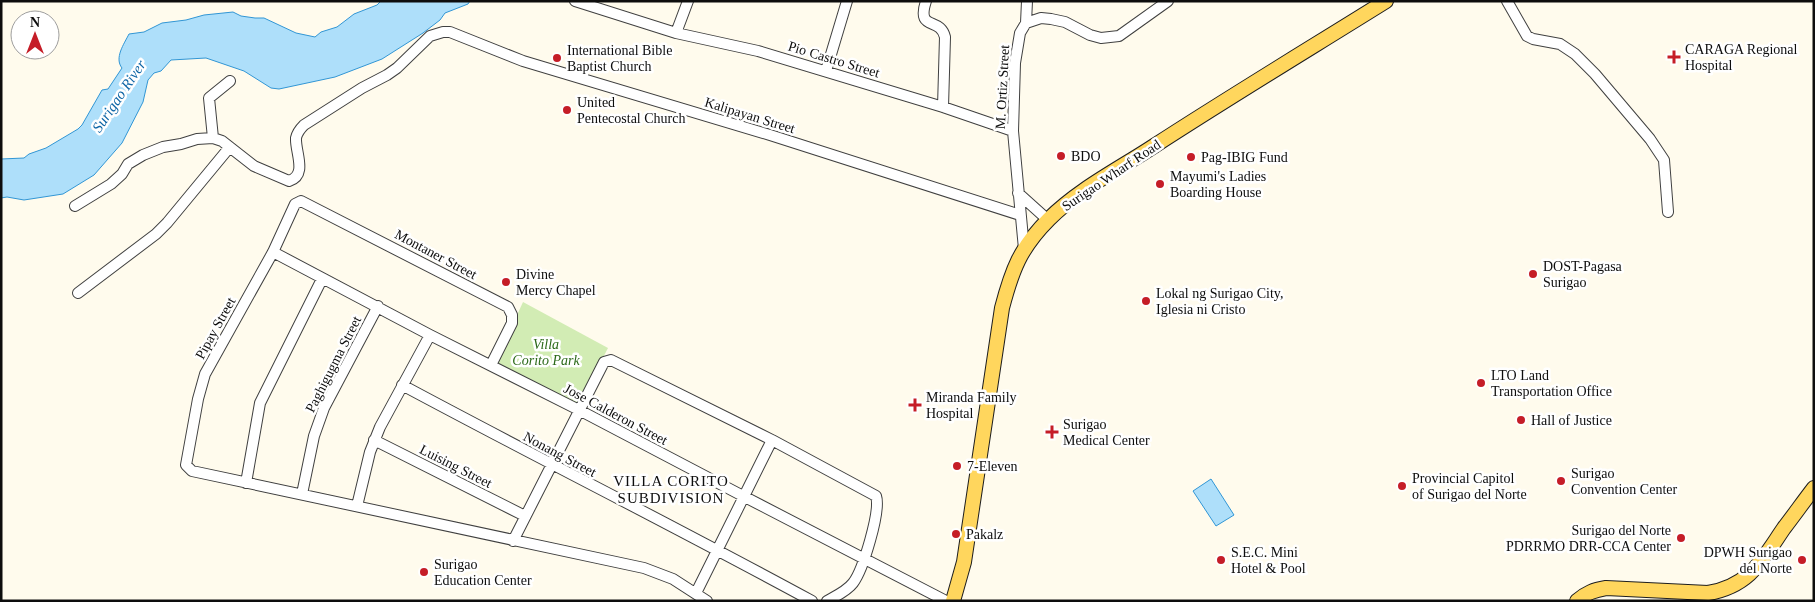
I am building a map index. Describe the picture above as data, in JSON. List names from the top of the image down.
{
  "streets": {
    "main road": ["Surigao Wharf Road"],
    "street": [
      "Pio Castro Street",
      "M. Ortiz Street",
      "Kalipayan Street",
      "Montaner Street",
      "Pipay Street",
      "Paghigugma Street",
      "Jose Calderon Street",
      "Nonang Street",
      "Luising Street"
    ]
  },
  "crossings": [
    ["Pio Castro Street", "M. Ortiz Street"],
    ["M. Ortiz Street", "Kalipayan Street"],
    ["M. Ortiz Street", "Surigao Wharf Road"],
    ["Montaner Street", "Pipay Street"],
    ["Montaner Street", "Jose Calderon Street"],
    ["Pipay Street", "Jose Calderon Street"],
    ["Paghigugma Street", "Jose Calderon Street"]
  ],
  "districts": ["VILLA CORITO SUBDIVISION"],
  "water": ["Surigao River"],
  "parks": ["Villa Corito Park"],
  "places": {
    "health": ["CARAGA Regional Hospital", "Miranda Family Hospital", "Surigao Medical Center"],
    "other": [
      "International Bible Baptist Church",
      "United Pentecostal Church",
      "BDO",
      "Pag-IBIG Fund",
      "Mayumi's Ladies Boarding House",
      "DOST-Pagasa Surigao",
      "Divine Mercy Chapel",
      "Lokal ng Surigao City, Iglesia ni Cristo",
      "LTO Land Transportation Office",
      "Hall of Justice",
      "7-Eleven",
      "Surigao Convention Center",
      "Provincial Capitol of Surigao del Norte",
      "Pakalz",
      "Surigao del Norte PDRRMO DRR-CCA Center",
      "S.E.C. Mini Hotel & Pool",
      "DPWH Surigao del Norte",
      "Surigao Education Center"
    ]
  },
  "north": "top"
}
